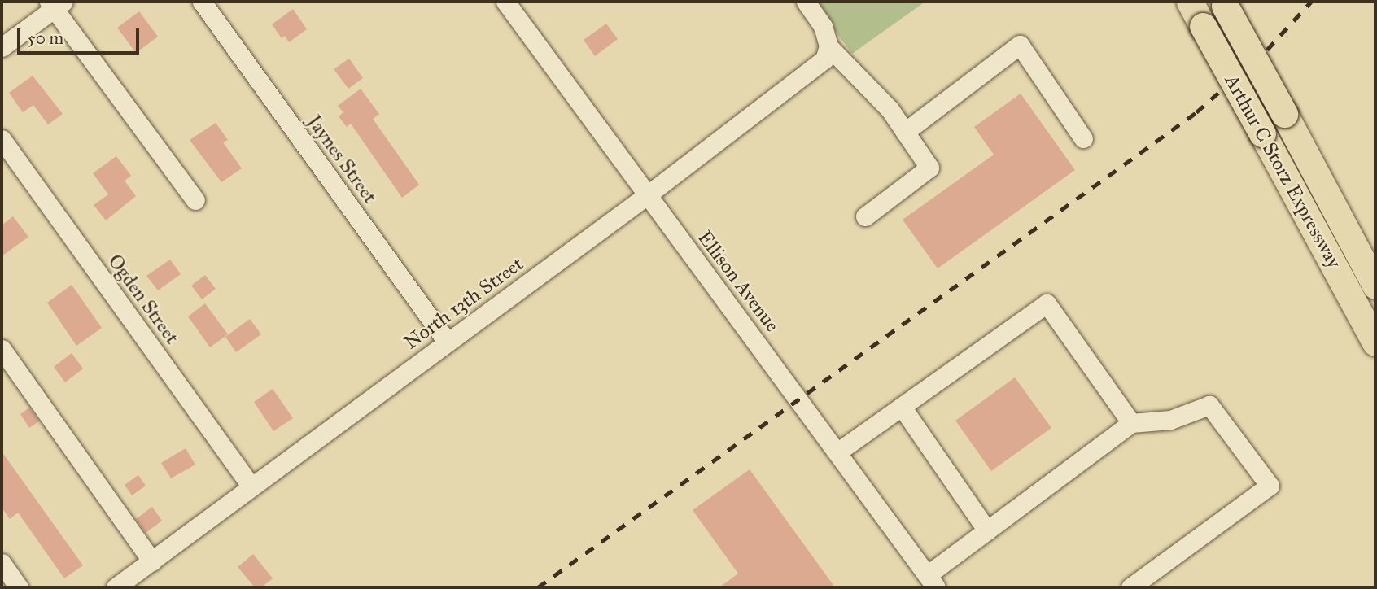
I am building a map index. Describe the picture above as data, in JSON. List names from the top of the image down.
{
  "streets": {
    "highway": ["Arthur C Storz Expressway"],
    "street": [
      "Jaynes Street",
      "Ellison Avenue",
      "Ogden Street",
      "North 13th Street"
    ]
  },
  "crossings": [
    ["Jaynes Street", "North 13th Street"],
    ["Ellison Avenue", "North 13th Street"],
    ["Ogden Street", "North 13th Street"]
  ],
  "scale_bar": "50 m"
}
